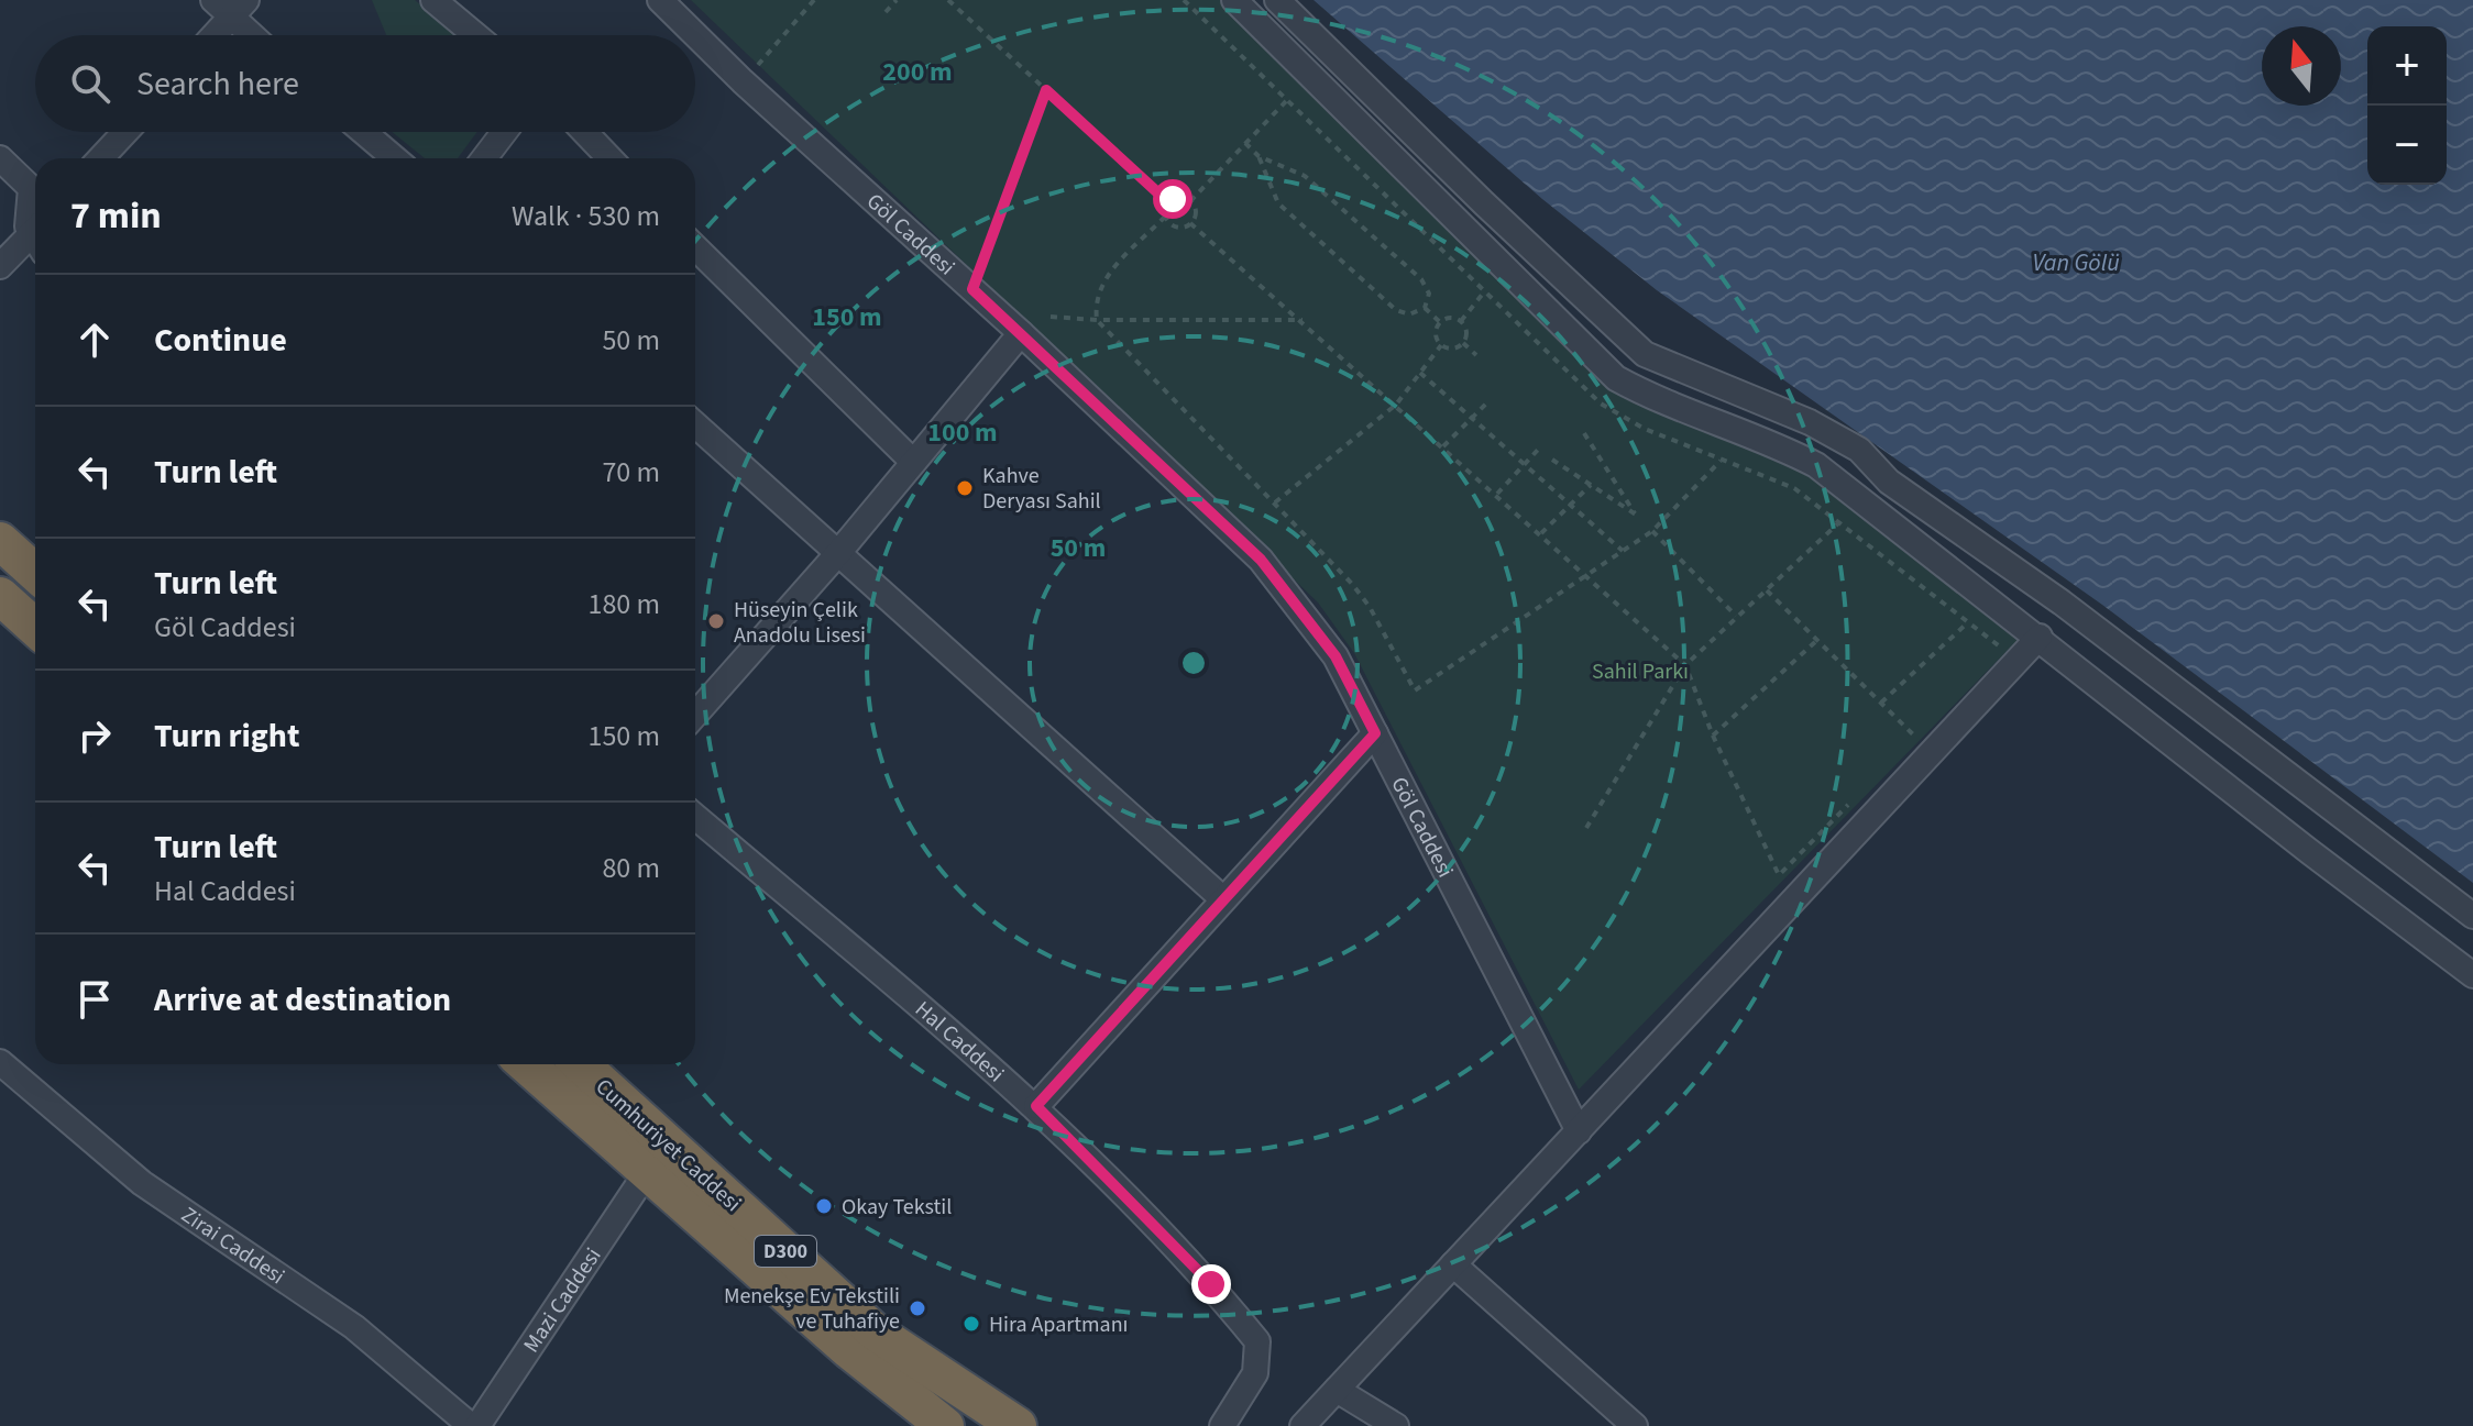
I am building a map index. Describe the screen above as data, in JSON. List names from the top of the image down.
{
  "streets": {
    "highway": ["Cumhuriyet Caddesi", "D300"],
    "street": [
      "Göl Caddesi",
      "Hal Caddesi",
      "Zirai Caddesi",
      "Mazi Caddesi"
    ]
  },
  "crossings": [
    ["Cumhuriyet Caddesi", "Mazi Caddesi"],
    ["Zirai Caddesi", "Mazi Caddesi"]
  ],
  "water": ["Van Gölü"],
  "parks": ["Sahil Parkı"],
  "places": [
    "Kahve Deryası Sahil",
    "Hüseyin Çelik Anadolu Lisesi",
    "Okay Tekstil",
    "Menekşe Ev Tekstili ve Tuhafiye",
    "Hira Apartmanı"
  ],
  "north": "top",
  "page": {
    "map_buttons": ["+", "−"],
    "search": "Search here",
    "heading": ["7 min", "Walk · 530 m"],
    "list": [
      ["Continue", "50 m"],
      ["Turn left", "70 m"],
      ["Turn left", "Göl Caddesi", "180 m"],
      ["Turn right", "150 m"],
      ["Turn left", "Hal Caddesi", "80 m"],
      "Arrive at destination"
    ]
  },
  "rings": [
    "200 m",
    "150 m",
    "100 m",
    "50 m"
  ]
}
